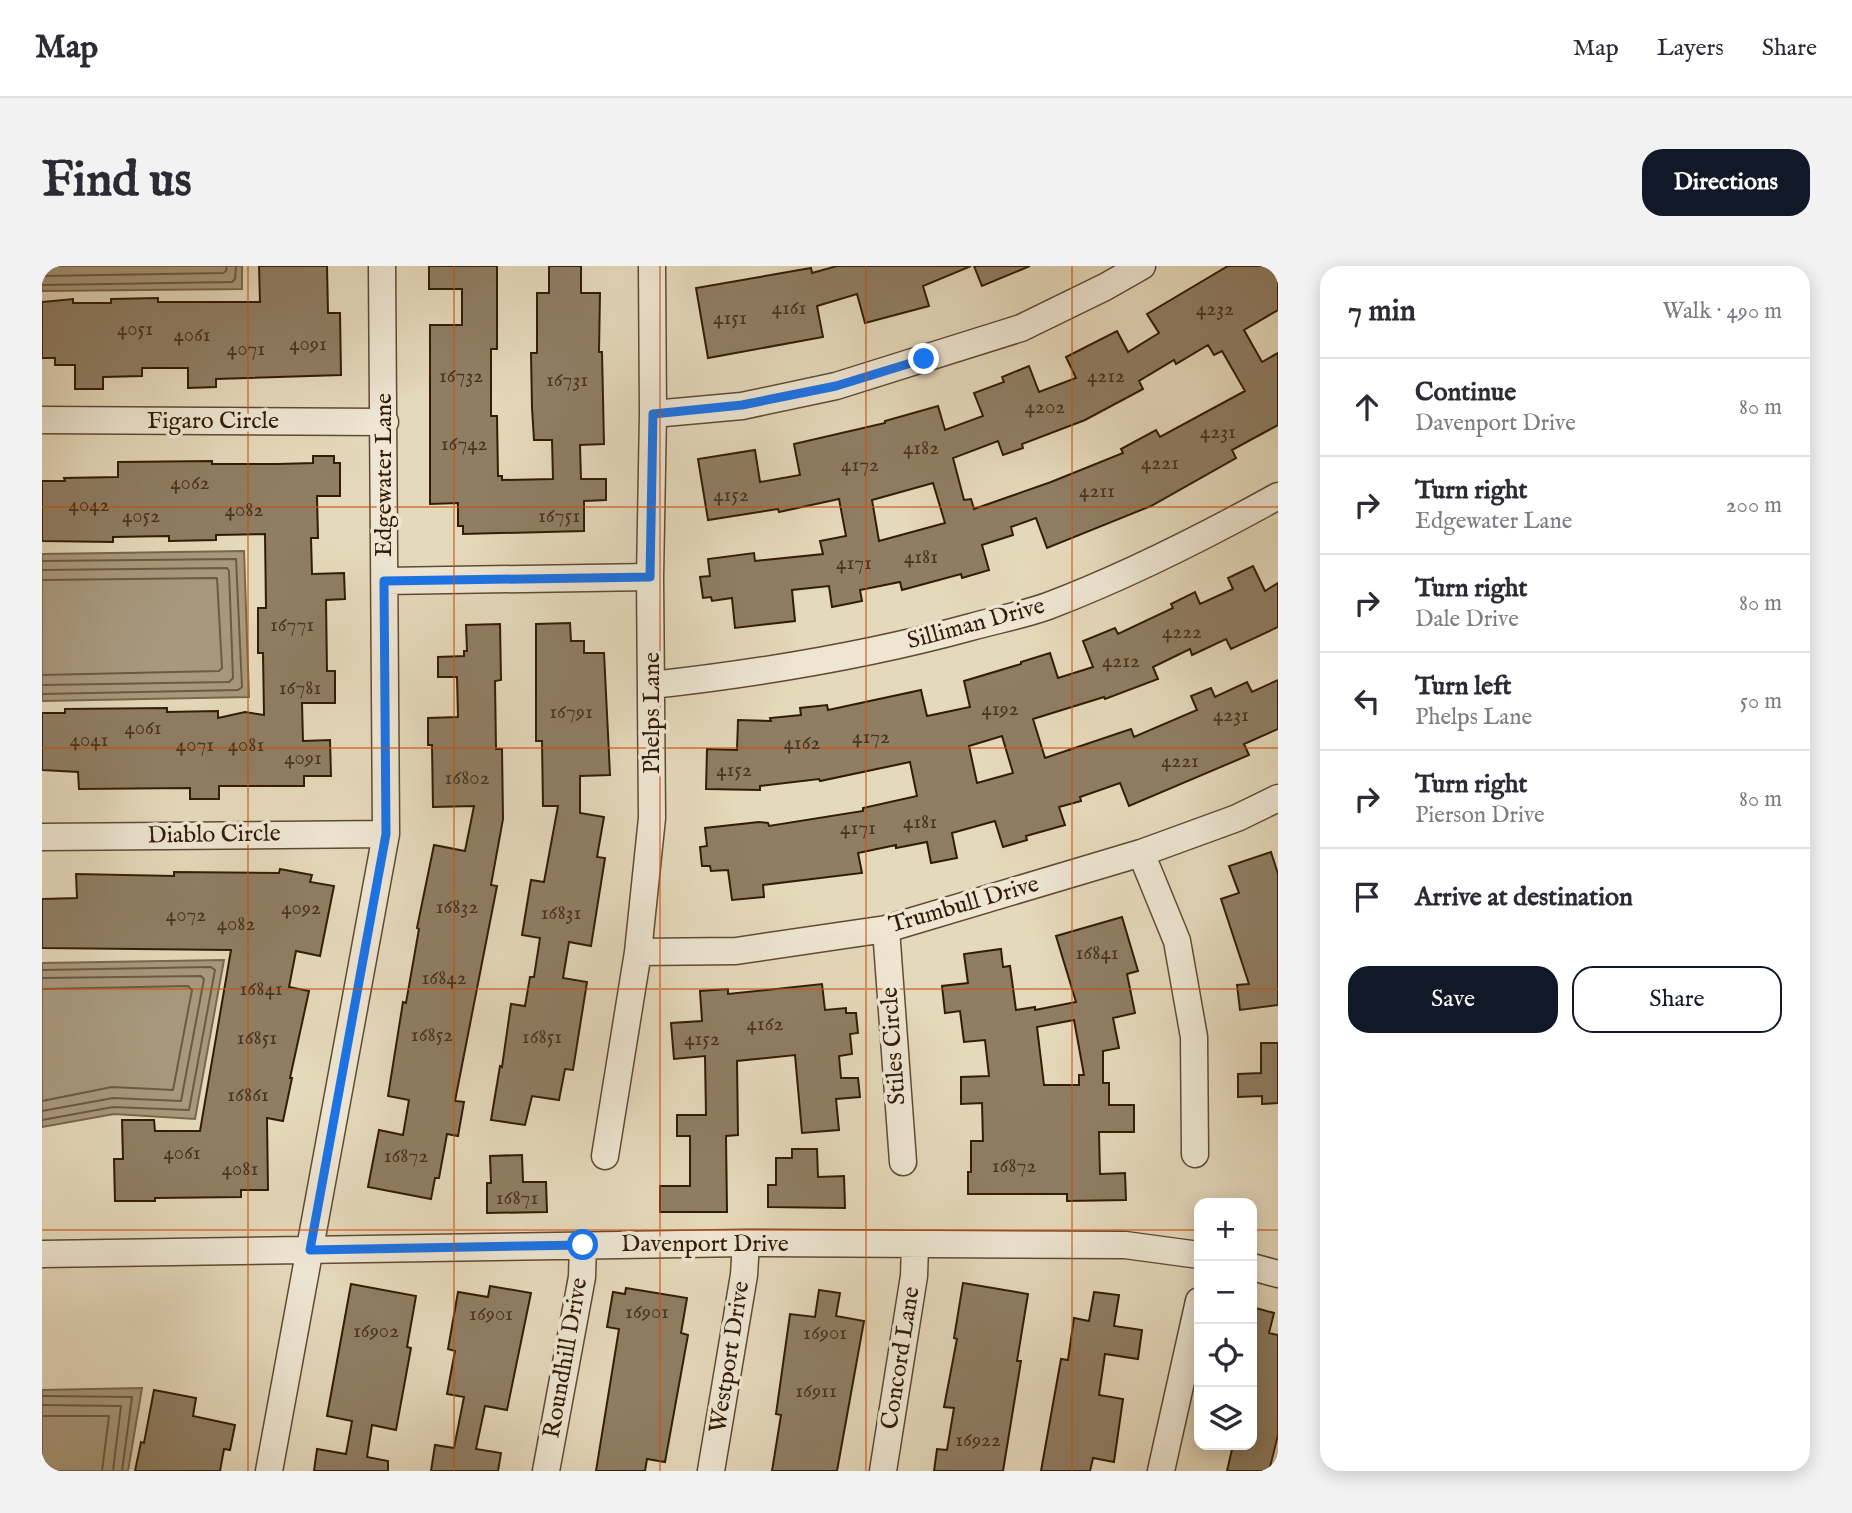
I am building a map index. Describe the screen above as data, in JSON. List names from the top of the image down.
{
  "streets": {
    "street": [
      "Figaro Circle",
      "Edgewater Lane",
      "Silliman Drive",
      "Phelps Lane",
      "Diablo Circle",
      "Trumbull Drive",
      "Stiles Circle",
      "Davenport Drive",
      "Westport Drive",
      "Roundhill Drive",
      "Concord Lane"
    ]
  },
  "crossings": [
    ["Figaro Circle", "Edgewater Lane"],
    ["Edgewater Lane", "Diablo Circle"],
    ["Edgewater Lane", "Davenport Drive"],
    ["Silliman Drive", "Phelps Lane"],
    ["Phelps Lane", "Trumbull Drive"],
    ["Trumbull Drive", "Stiles Circle"],
    ["Davenport Drive", "Westport Drive"],
    ["Davenport Drive", "Roundhill Drive"],
    ["Davenport Drive", "Concord Lane"]
  ],
  "house_numbers": [
    "4161",
    "4232",
    "4151",
    "4051",
    "4061",
    "4091",
    "4071",
    "16732",
    "4212",
    "16731",
    "4202",
    "4231",
    "16742",
    "4182",
    "4221",
    "4172",
    "4062",
    "4211",
    "4152",
    "4042",
    "4082",
    "4052",
    "16751",
    "4181",
    "4171",
    "16771",
    "4222",
    "4212",
    "16781",
    "4192",
    "16791",
    "4231",
    "4061",
    "4172",
    "4041",
    "4162",
    "4071",
    "4081",
    "4091",
    "4221",
    "4152",
    "16802",
    "4181",
    "4171",
    "16832",
    "4092",
    "16831",
    "4072",
    "4082",
    "16841",
    "16842",
    "16841",
    "4162",
    "16852",
    "16851",
    "16851",
    "4152",
    "16861",
    "4061",
    "16872",
    "16872",
    "4081",
    "16871",
    "16901",
    "16901",
    "16902",
    "16901",
    "16911",
    "16922"
  ],
  "page": {
    "header": "Map",
    "nav": ["Map", "Layers", "Share"],
    "buttons": [
      "Directions",
      ["Save", "Share"]
    ],
    "title": "Find us",
    "heading": ["7 min", "Walk · 490 m"],
    "list": [
      ["Continue", "Davenport Drive", "80 m"],
      ["Turn right", "Edgewater Lane", "200 m"],
      ["Turn right", "Dale Drive", "80 m"],
      ["Turn left", "Phelps Lane", "50 m"],
      ["Turn right", "Pierson Drive", "80 m"],
      "Arrive at destination"
    ],
    "map_buttons": ["+", "−"]
  }
}
